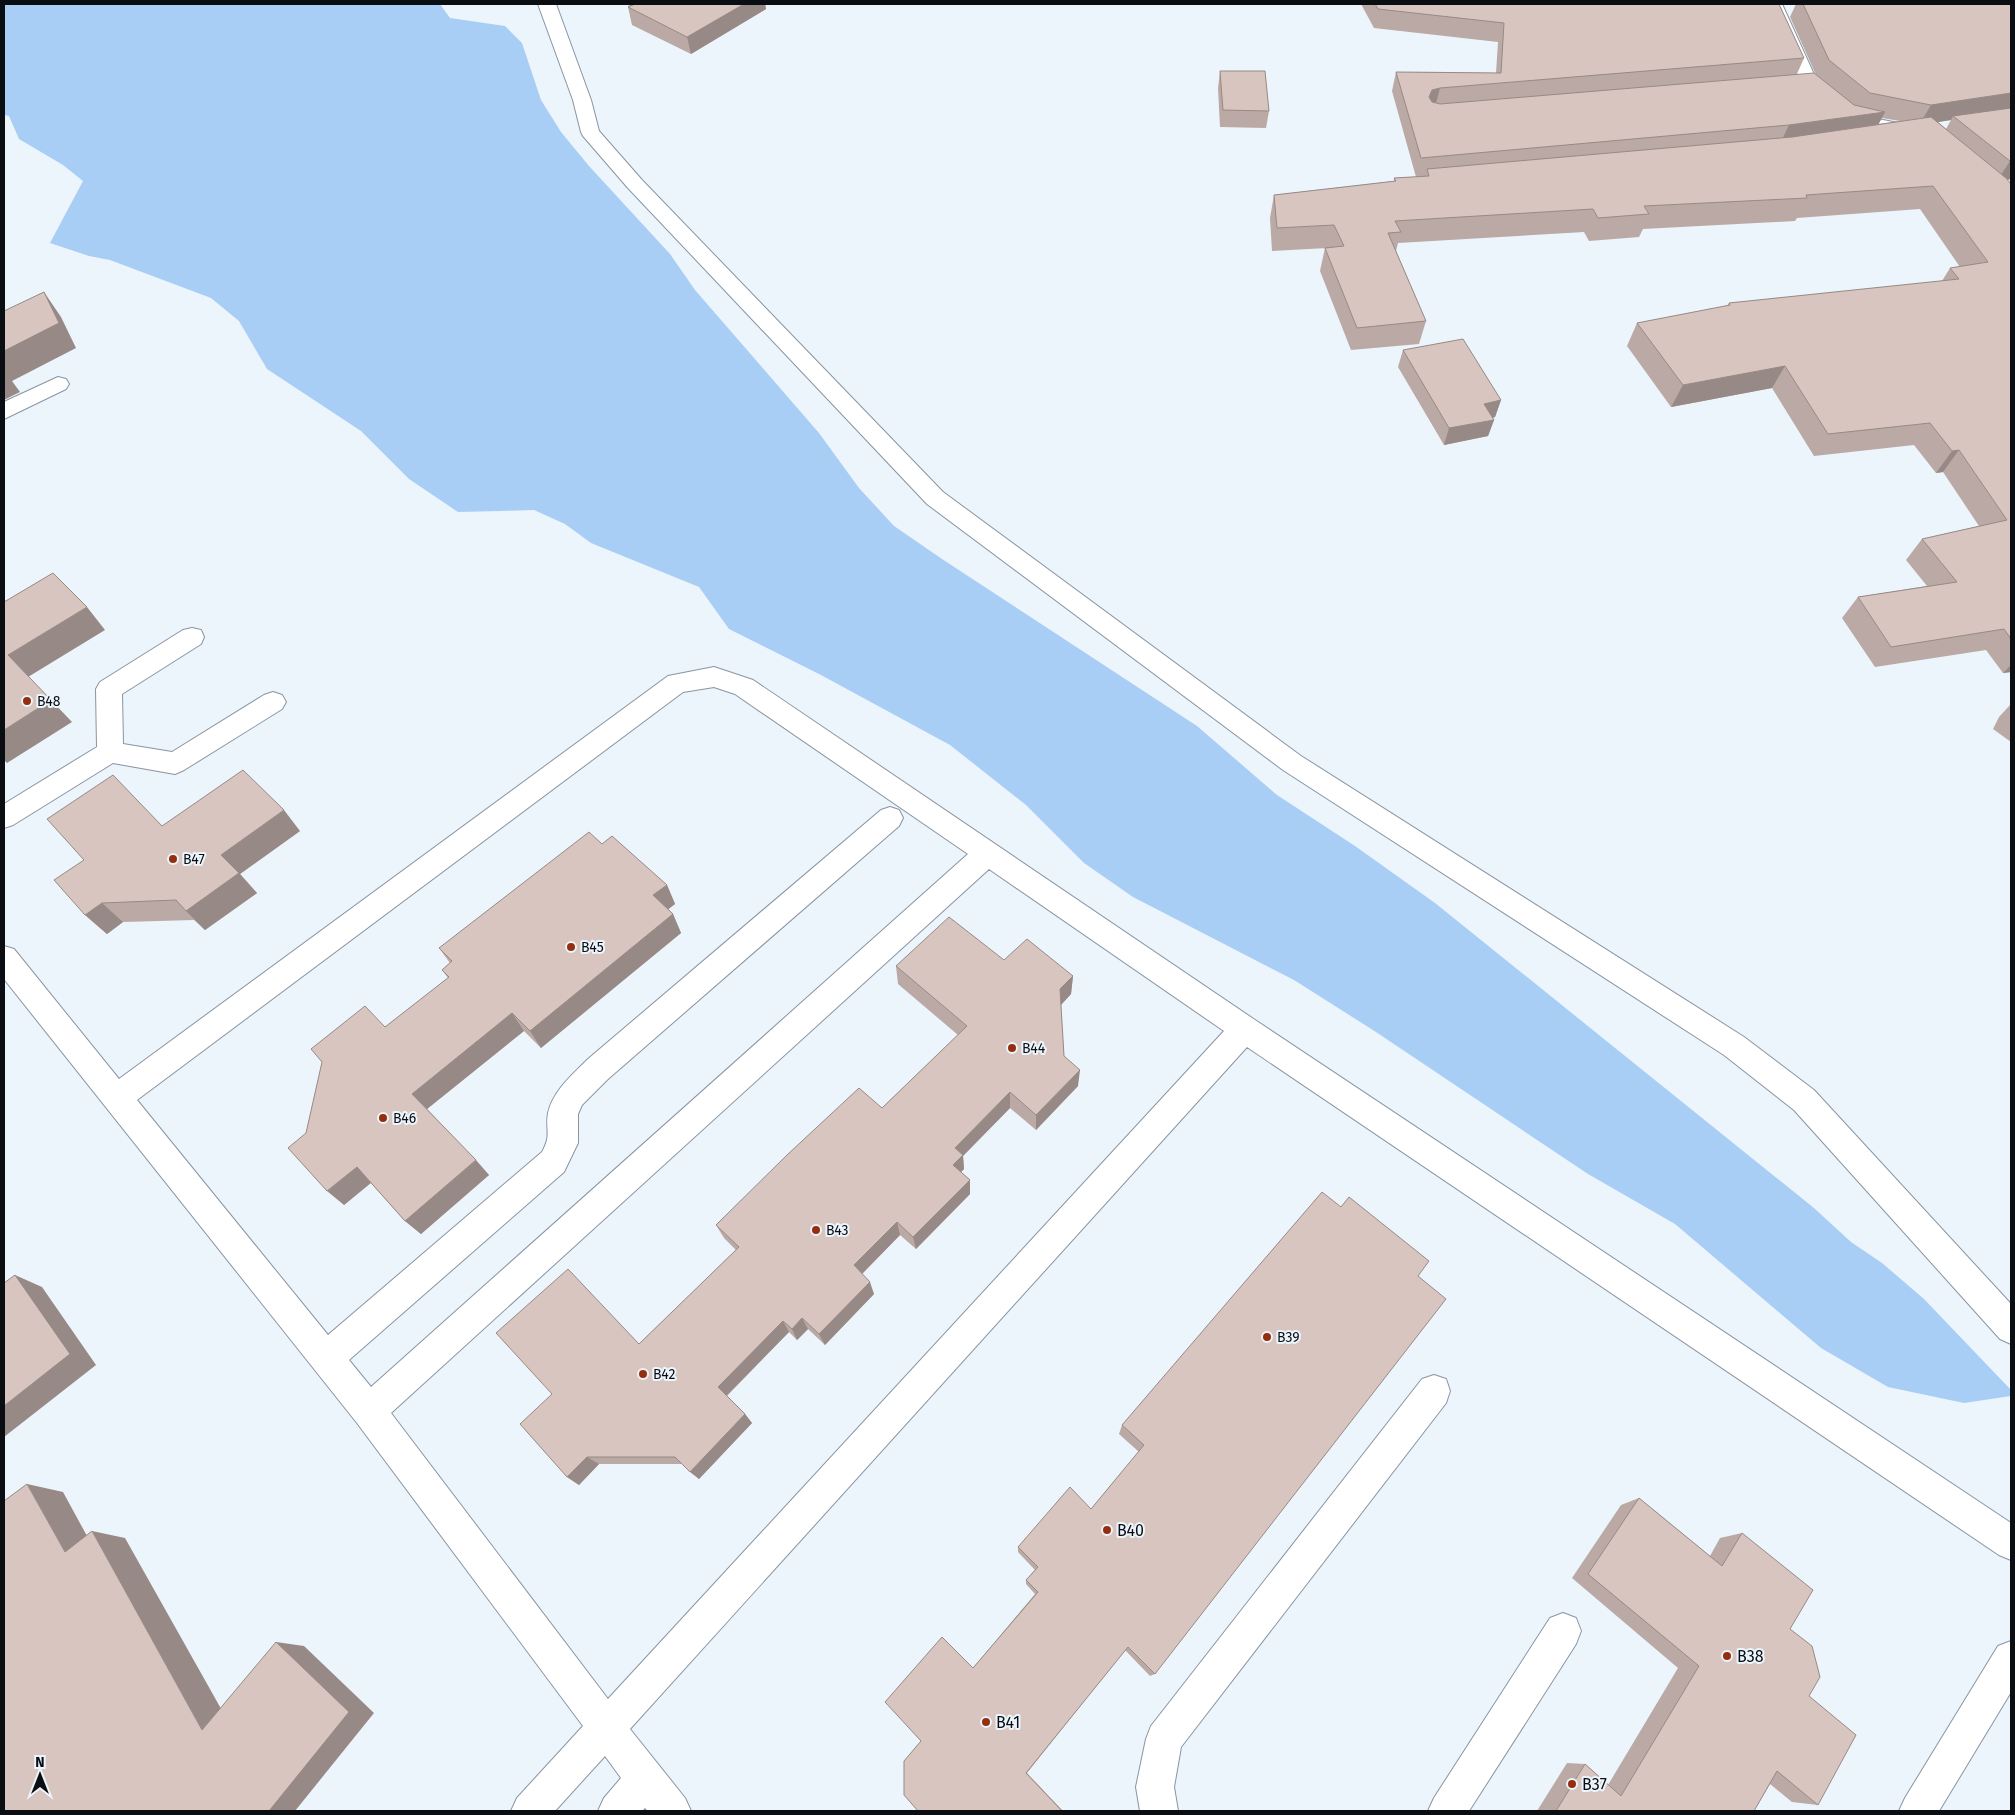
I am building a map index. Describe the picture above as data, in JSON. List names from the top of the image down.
{
  "places": [
    "B48",
    "B47",
    "B45",
    "B44",
    "B46",
    "B43",
    "B39",
    "B42",
    "B40",
    "B38",
    "B41",
    "B37"
  ],
  "north": "top"
}
